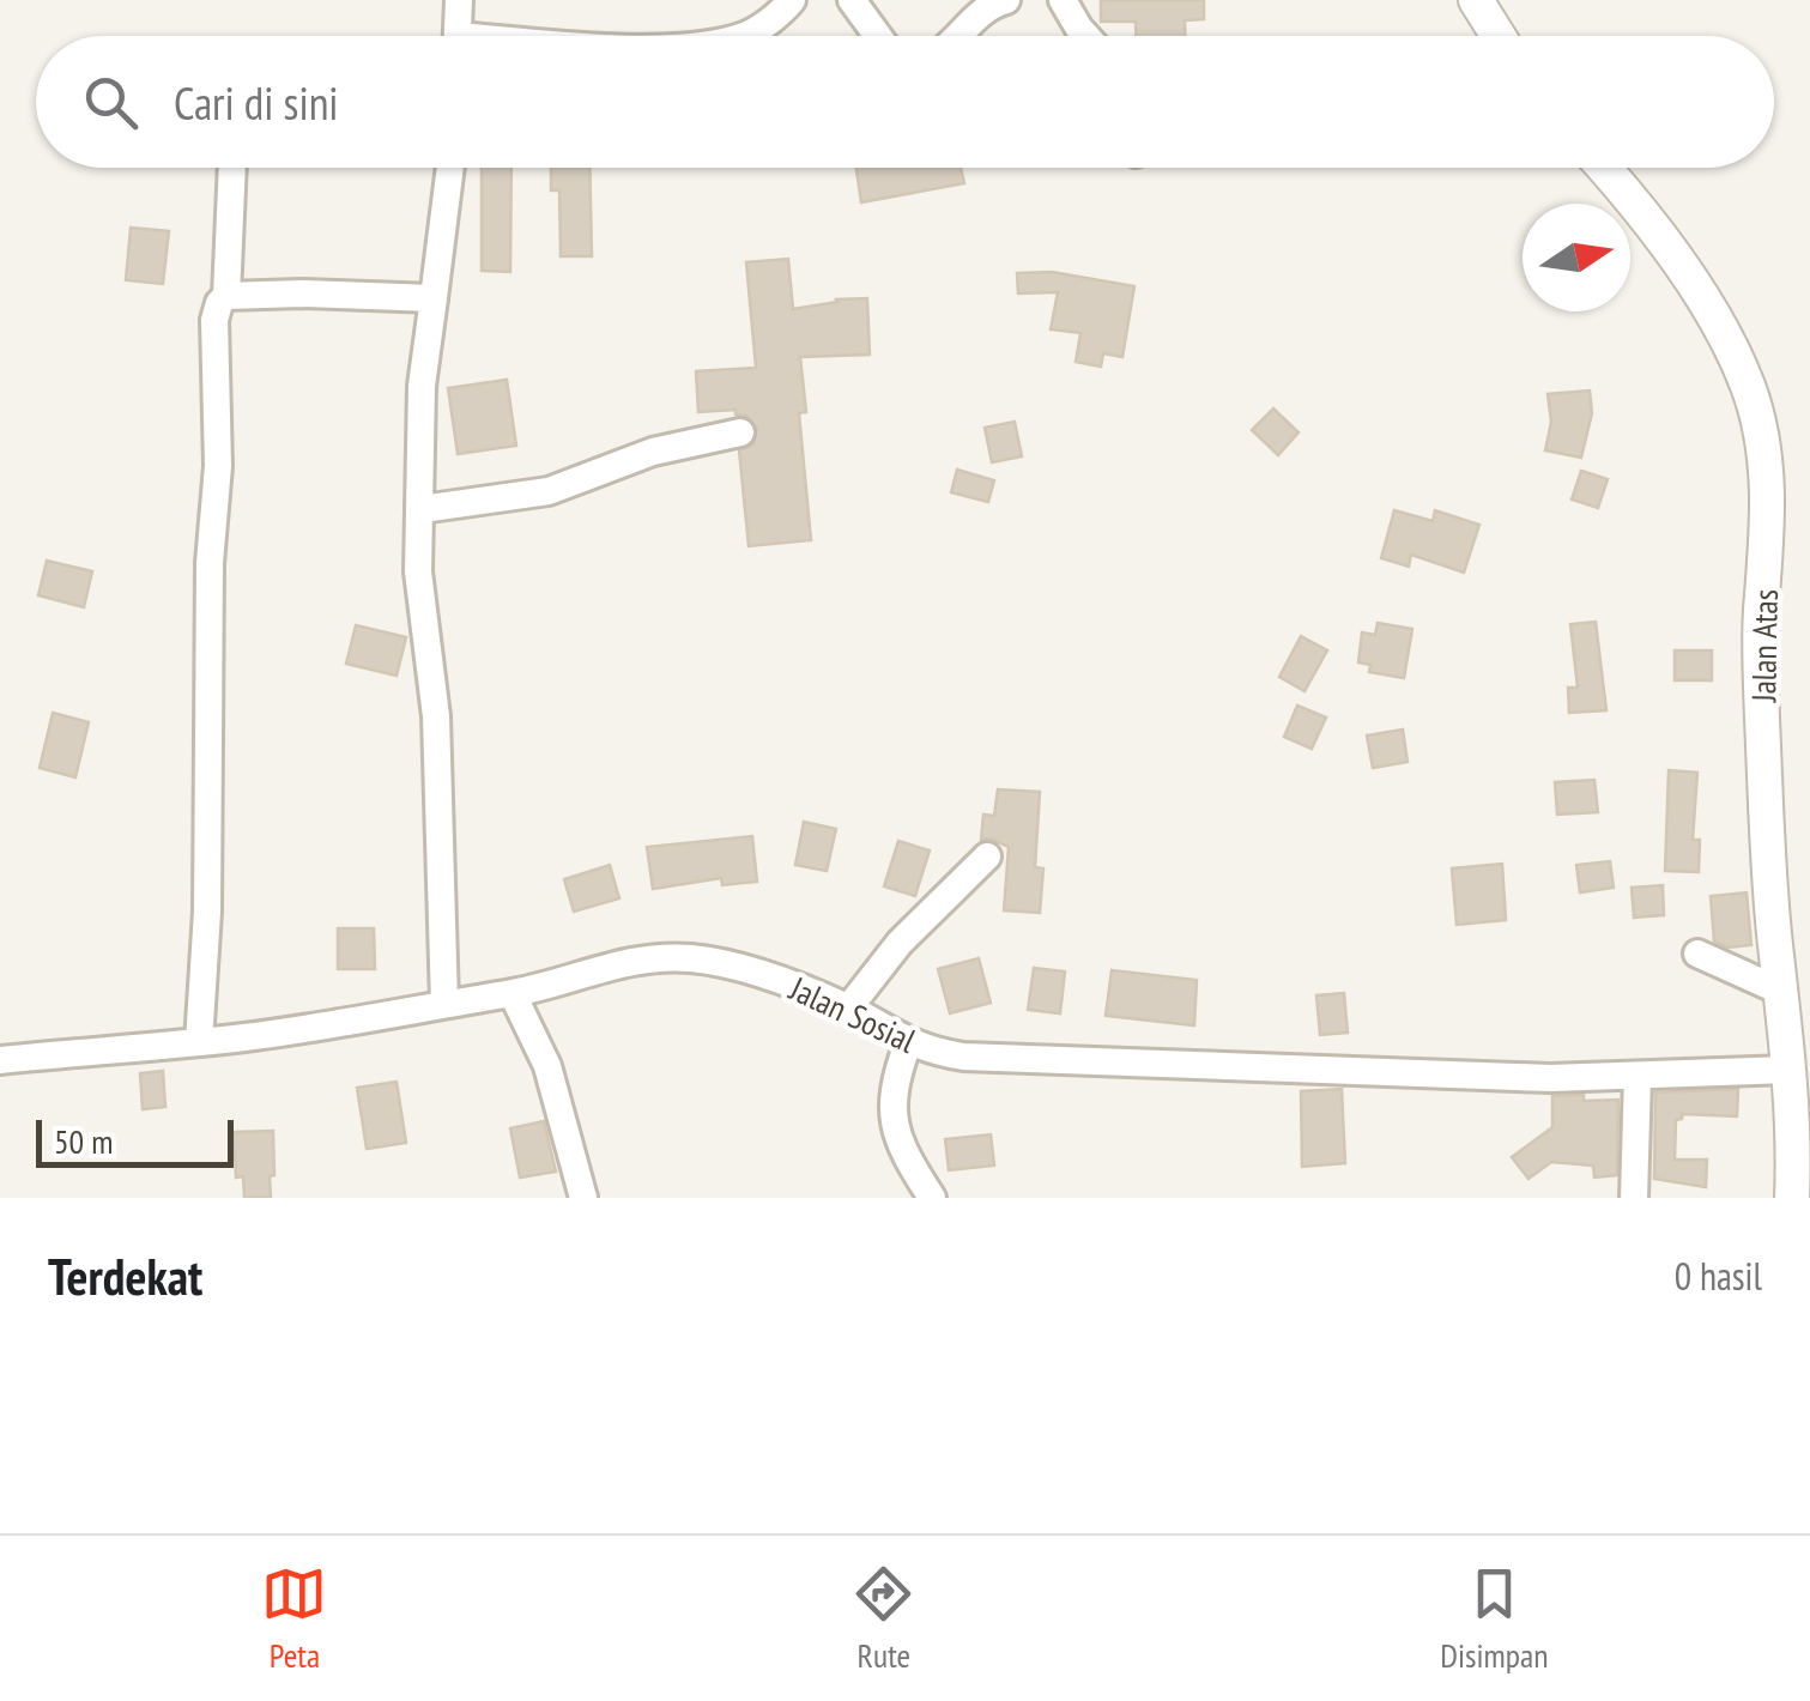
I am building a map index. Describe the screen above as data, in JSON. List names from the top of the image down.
{
  "streets": {
    "street": ["Jalan Atas", "Jalan Sosial"]
  },
  "crossings": [
    ["Jalan Atas", "Jalan Sosial"]
  ],
  "scale_bar": "50 m",
  "north": "right",
  "page": {
    "search": "Cari di sini",
    "scale": "50 m",
    "heading": ["Terdekat", "0 hasil"],
    "nav": ["Peta", "Rute", "Disimpan"]
  }
}
